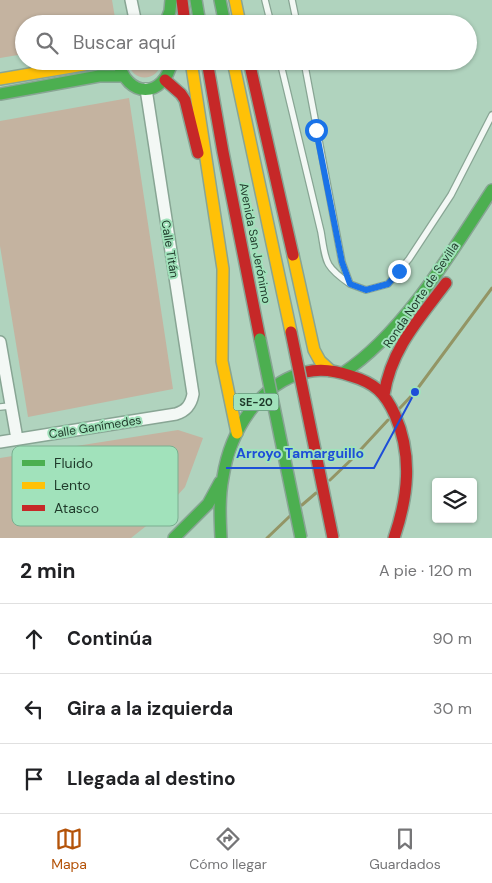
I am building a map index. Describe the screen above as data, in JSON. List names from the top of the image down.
{
  "streets": {
    "main road": ["Avenida San Jerónimo", "Ronda Norte de Sevilla", "SE-20"],
    "street": ["Calle Titán", "Calle Ganímedes"]
  },
  "crossings": [
    ["Calle Titán", "Calle Ganímedes"],
    ["Ronda Norte de Sevilla", "SE-20"]
  ],
  "places": ["Arroyo Tamarguillo"],
  "legend": ["Fluido", "Lento", "Atasco"],
  "page": {
    "search": "Buscar aquí",
    "heading": ["2 min", "A pie · 120 m"],
    "list": [
      ["Continúa", "90 m"],
      ["Gira a la izquierda", "30 m"],
      "Llegada al destino"
    ],
    "nav": ["Mapa", "Cómo llegar", "Guardados"]
  }
}
